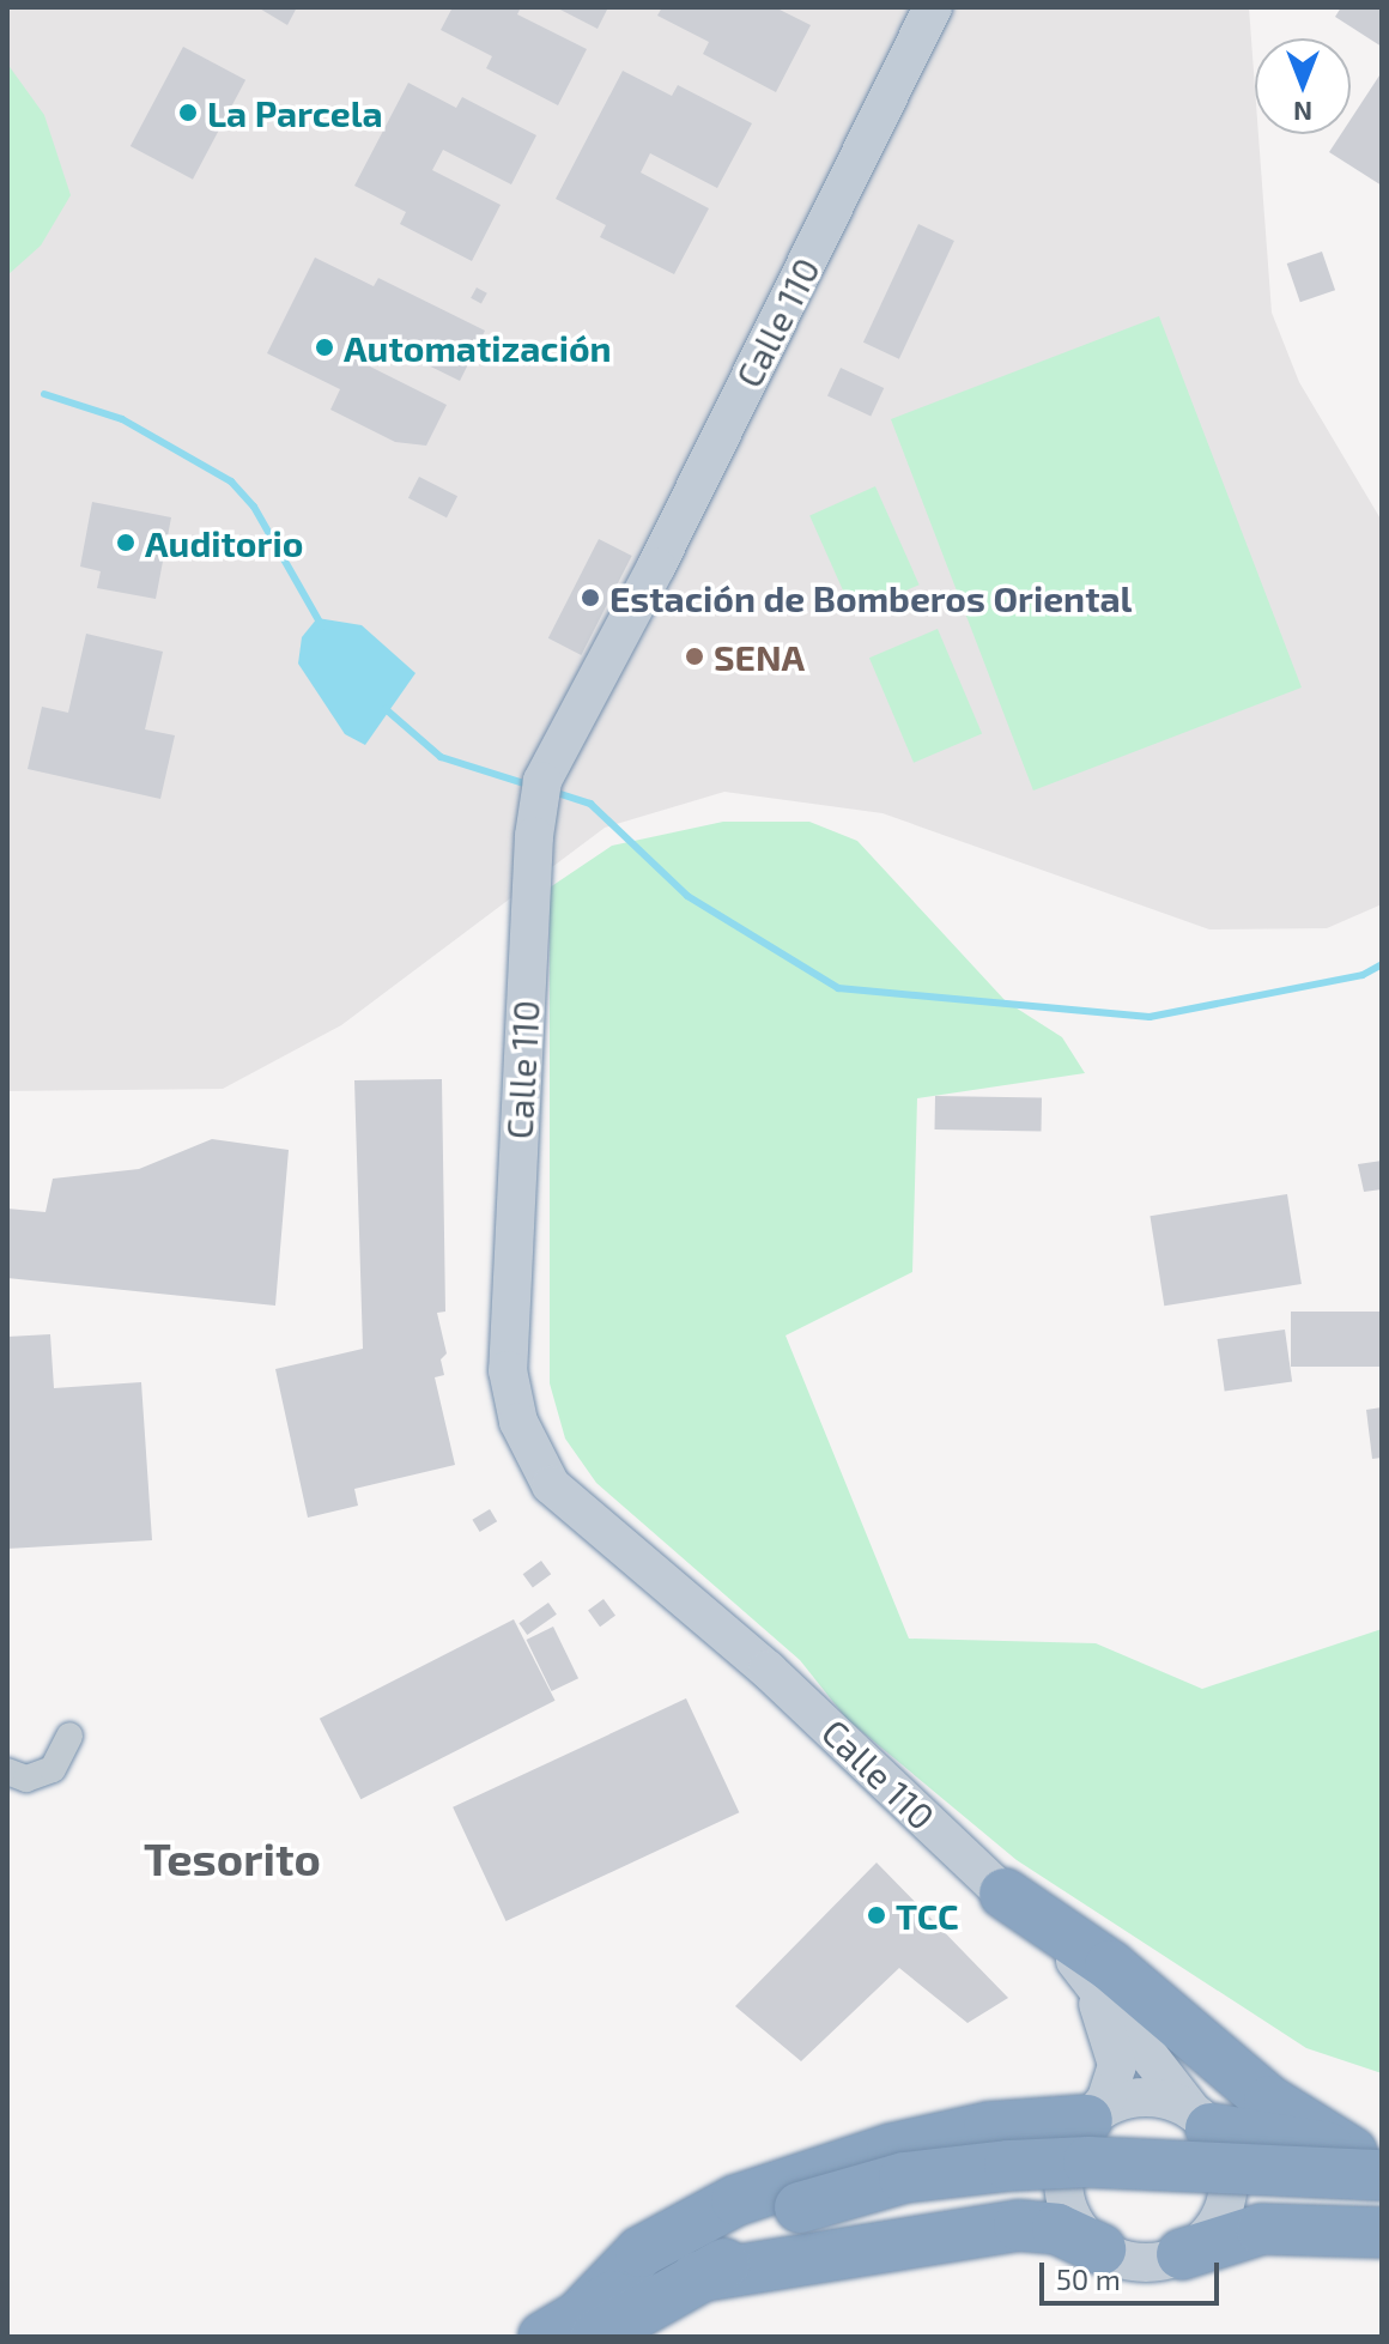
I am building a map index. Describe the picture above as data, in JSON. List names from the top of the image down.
{
  "streets": {
    "main road": ["Calle 110"]
  },
  "districts": ["Tesorito"],
  "places": [
    "La Parcela",
    "Automatización",
    "Auditorio",
    "Estación de Bomberos Oriental",
    "SENA",
    "TCC"
  ],
  "scale_bar": "50 m",
  "north": "bottom"
}
